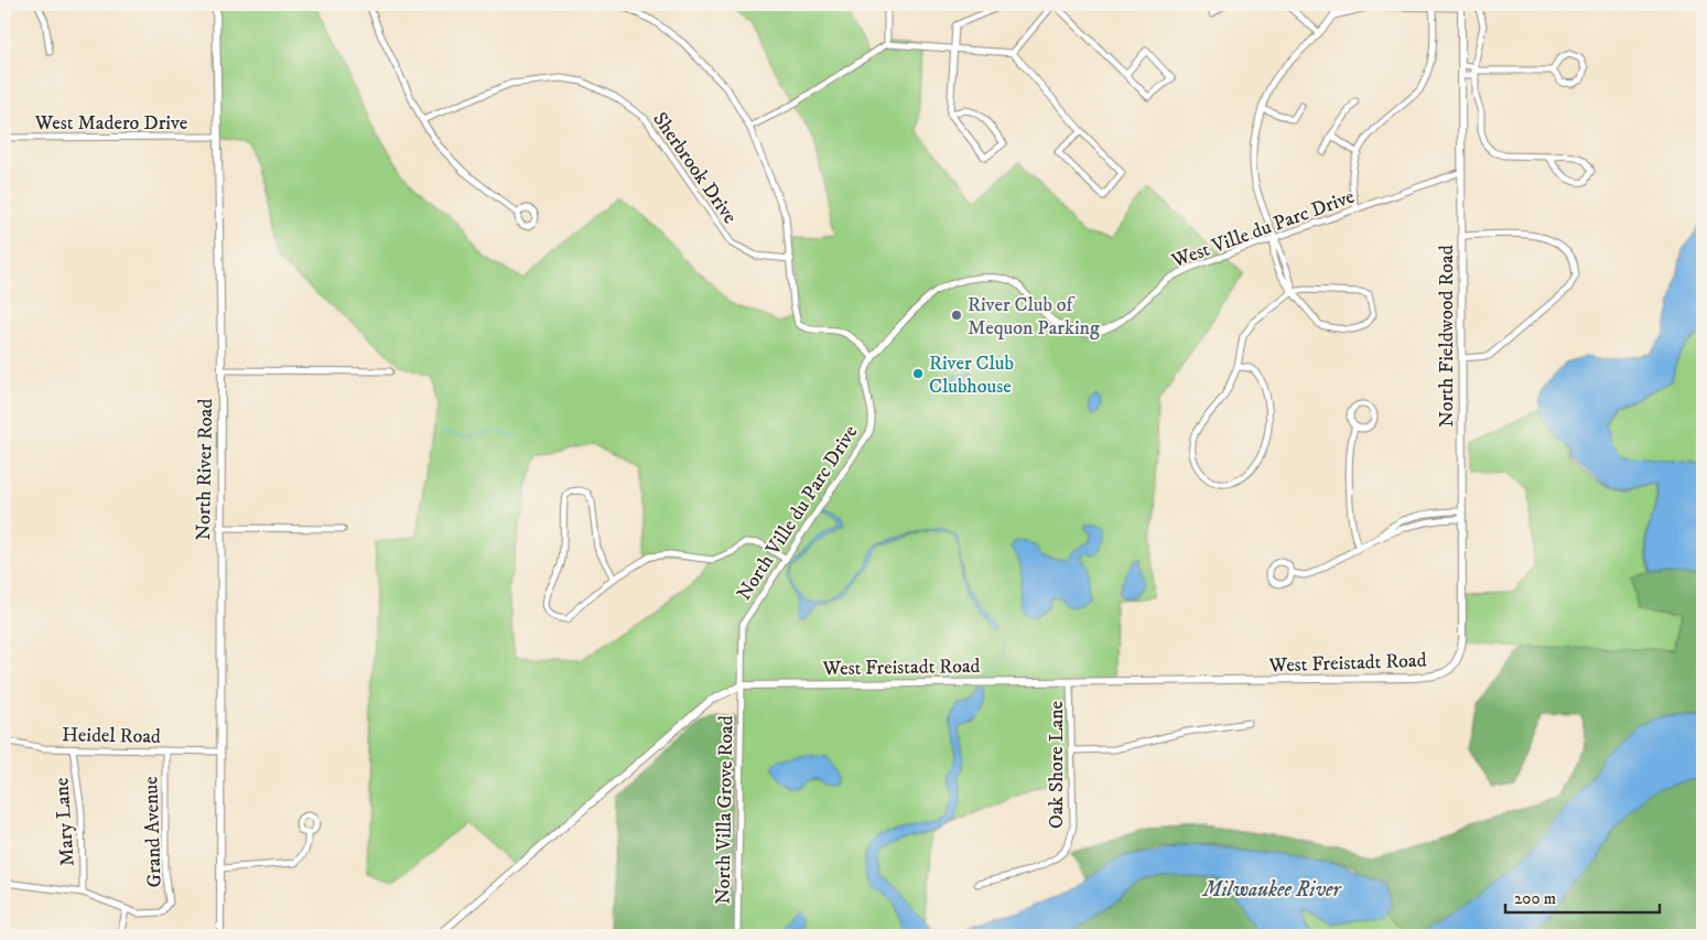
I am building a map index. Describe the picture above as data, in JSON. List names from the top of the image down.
{
  "streets": {
    "street": [
      "West Madero Drive",
      "Sherbrook Drive",
      "West Ville du Parc Drive",
      "North Fieldwood Road",
      "North River Road",
      "North Ville du Parc Drive",
      "West Freistadt Road",
      "Heidel Road",
      "Oak Shore Lane",
      "North Villa Grove Road",
      "Mary Lane",
      "Grand Avenue"
    ]
  },
  "crossings": [
    ["West Madero Drive", "North River Road"],
    ["West Ville du Parc Drive", "North Fieldwood Road"],
    ["West Ville du Parc Drive", "North Ville du Parc Drive"],
    ["North Fieldwood Road", "West Freistadt Road"],
    ["North River Road", "Heidel Road"],
    ["North Ville du Parc Drive", "West Freistadt Road"],
    ["North Ville du Parc Drive", "North Villa Grove Road"],
    ["West Freistadt Road", "Oak Shore Lane"],
    ["West Freistadt Road", "North Villa Grove Road"],
    ["Heidel Road", "Mary Lane"],
    ["Heidel Road", "Grand Avenue"],
    ["Mary Lane", "Grand Avenue"]
  ],
  "water": ["Milwaukee River"],
  "places": ["River Club of Mequon Parking", "River Club Clubhouse"],
  "scale_bar": "200 m"
}
